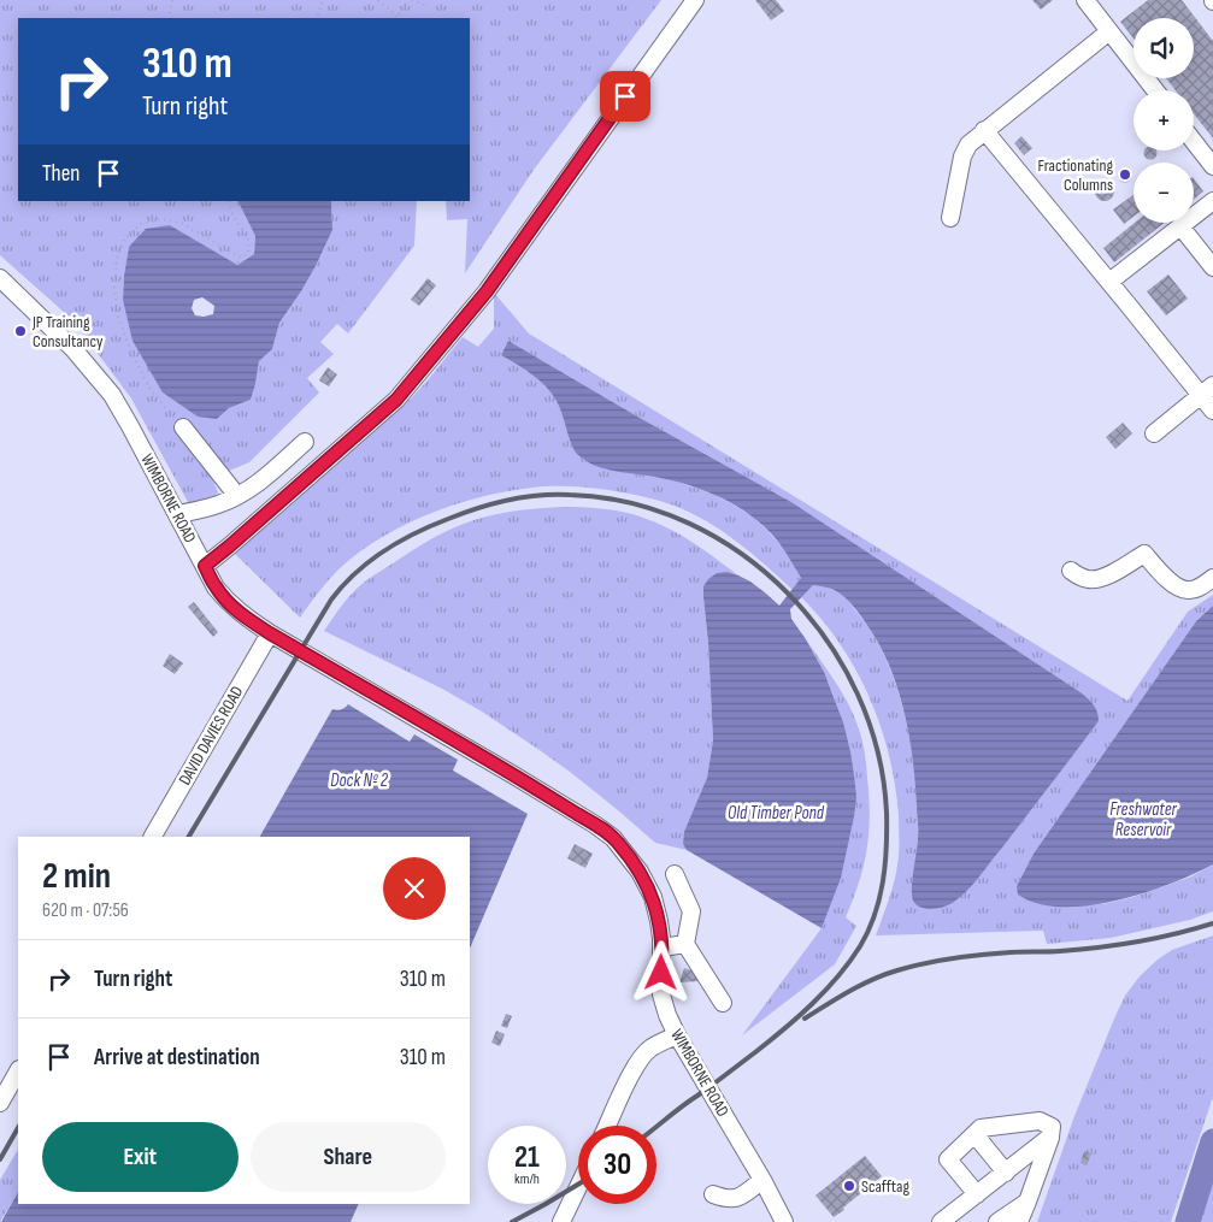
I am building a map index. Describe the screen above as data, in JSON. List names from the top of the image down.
{
  "streets": {
    "street": ["WIMBORNE ROAD", "DAVID DAVIES ROAD"]
  },
  "crossings": [
    ["WIMBORNE ROAD", "DAVID DAVIES ROAD"]
  ],
  "water": ["Dock Nº 2", "Freshwater Reservoir", "Old Timber Pond"],
  "places": ["Fractionating Columns", "JP Training Consultancy", "Scafftag"],
  "page": {
    "map_buttons": ["+", "−"],
    "turn": ["310 m", "Turn right"],
    "then": "Then",
    "heading": ["2 min", "620 m · 07:56"],
    "list": [
      {
        "name": "Turn right",
        "value": "310 m"
      },
      {
        "name": "Arrive at destination",
        "value": "310 m"
      }
    ],
    "buttons": ["Exit", "Share"],
    "speed": "21 km/h",
    "limit": "30"
  }
}
